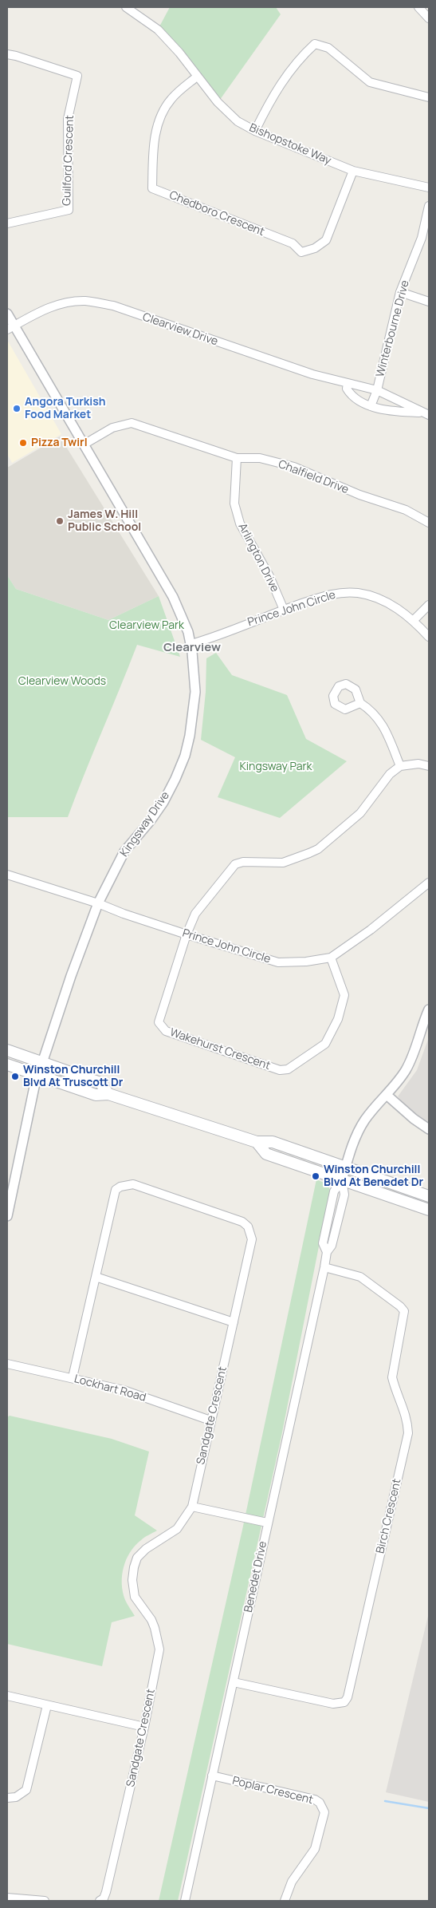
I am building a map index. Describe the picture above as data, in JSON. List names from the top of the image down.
{
  "streets": {
    "street": [
      "Bishopstoke Way",
      "Guilford Crescent",
      "Chedboro Crescent",
      "Winterbourne Drive",
      "Clearview Drive",
      "Chalfield Drive",
      "Arlington Drive",
      "Prince John Circle",
      "Kingsway Drive",
      "Wakehurst Crescent",
      "Lockhart Road",
      "Sandgate Crescent",
      "Birch Crescent",
      "Benedet Drive",
      "Poplar Crescent"
    ]
  },
  "crossings": [
    ["Bishopstoke Way", "Chedboro Crescent"],
    ["Winterbourne Drive", "Clearview Drive"],
    ["Clearview Drive", "Kingsway Drive"],
    ["Chalfield Drive", "Arlington Drive"],
    ["Chalfield Drive", "Kingsway Drive"],
    ["Arlington Drive", "Prince John Circle"],
    ["Prince John Circle", "Kingsway Drive"],
    ["Prince John Circle", "Wakehurst Crescent"],
    ["Lockhart Road", "Sandgate Crescent"],
    ["Birch Crescent", "Benedet Drive"],
    ["Benedet Drive", "Poplar Crescent"]
  ],
  "districts": ["Clearview"],
  "parks": ["Clearview Park", "Clearview Woods", "Kingsway Park"],
  "places": [
    "Angora Turkish Food Market",
    "Pizza Twirl",
    "James W. Hill Public School",
    "Winston Churchill Blvd At Truscott Dr",
    "Winston Churchill Blvd At Benedet Dr"
  ]
}
